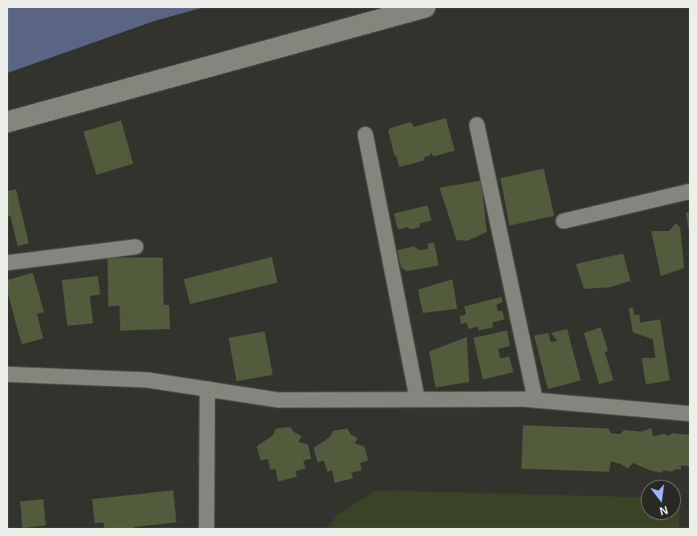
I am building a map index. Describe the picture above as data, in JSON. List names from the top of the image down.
{
  "north": "bottom"
}
